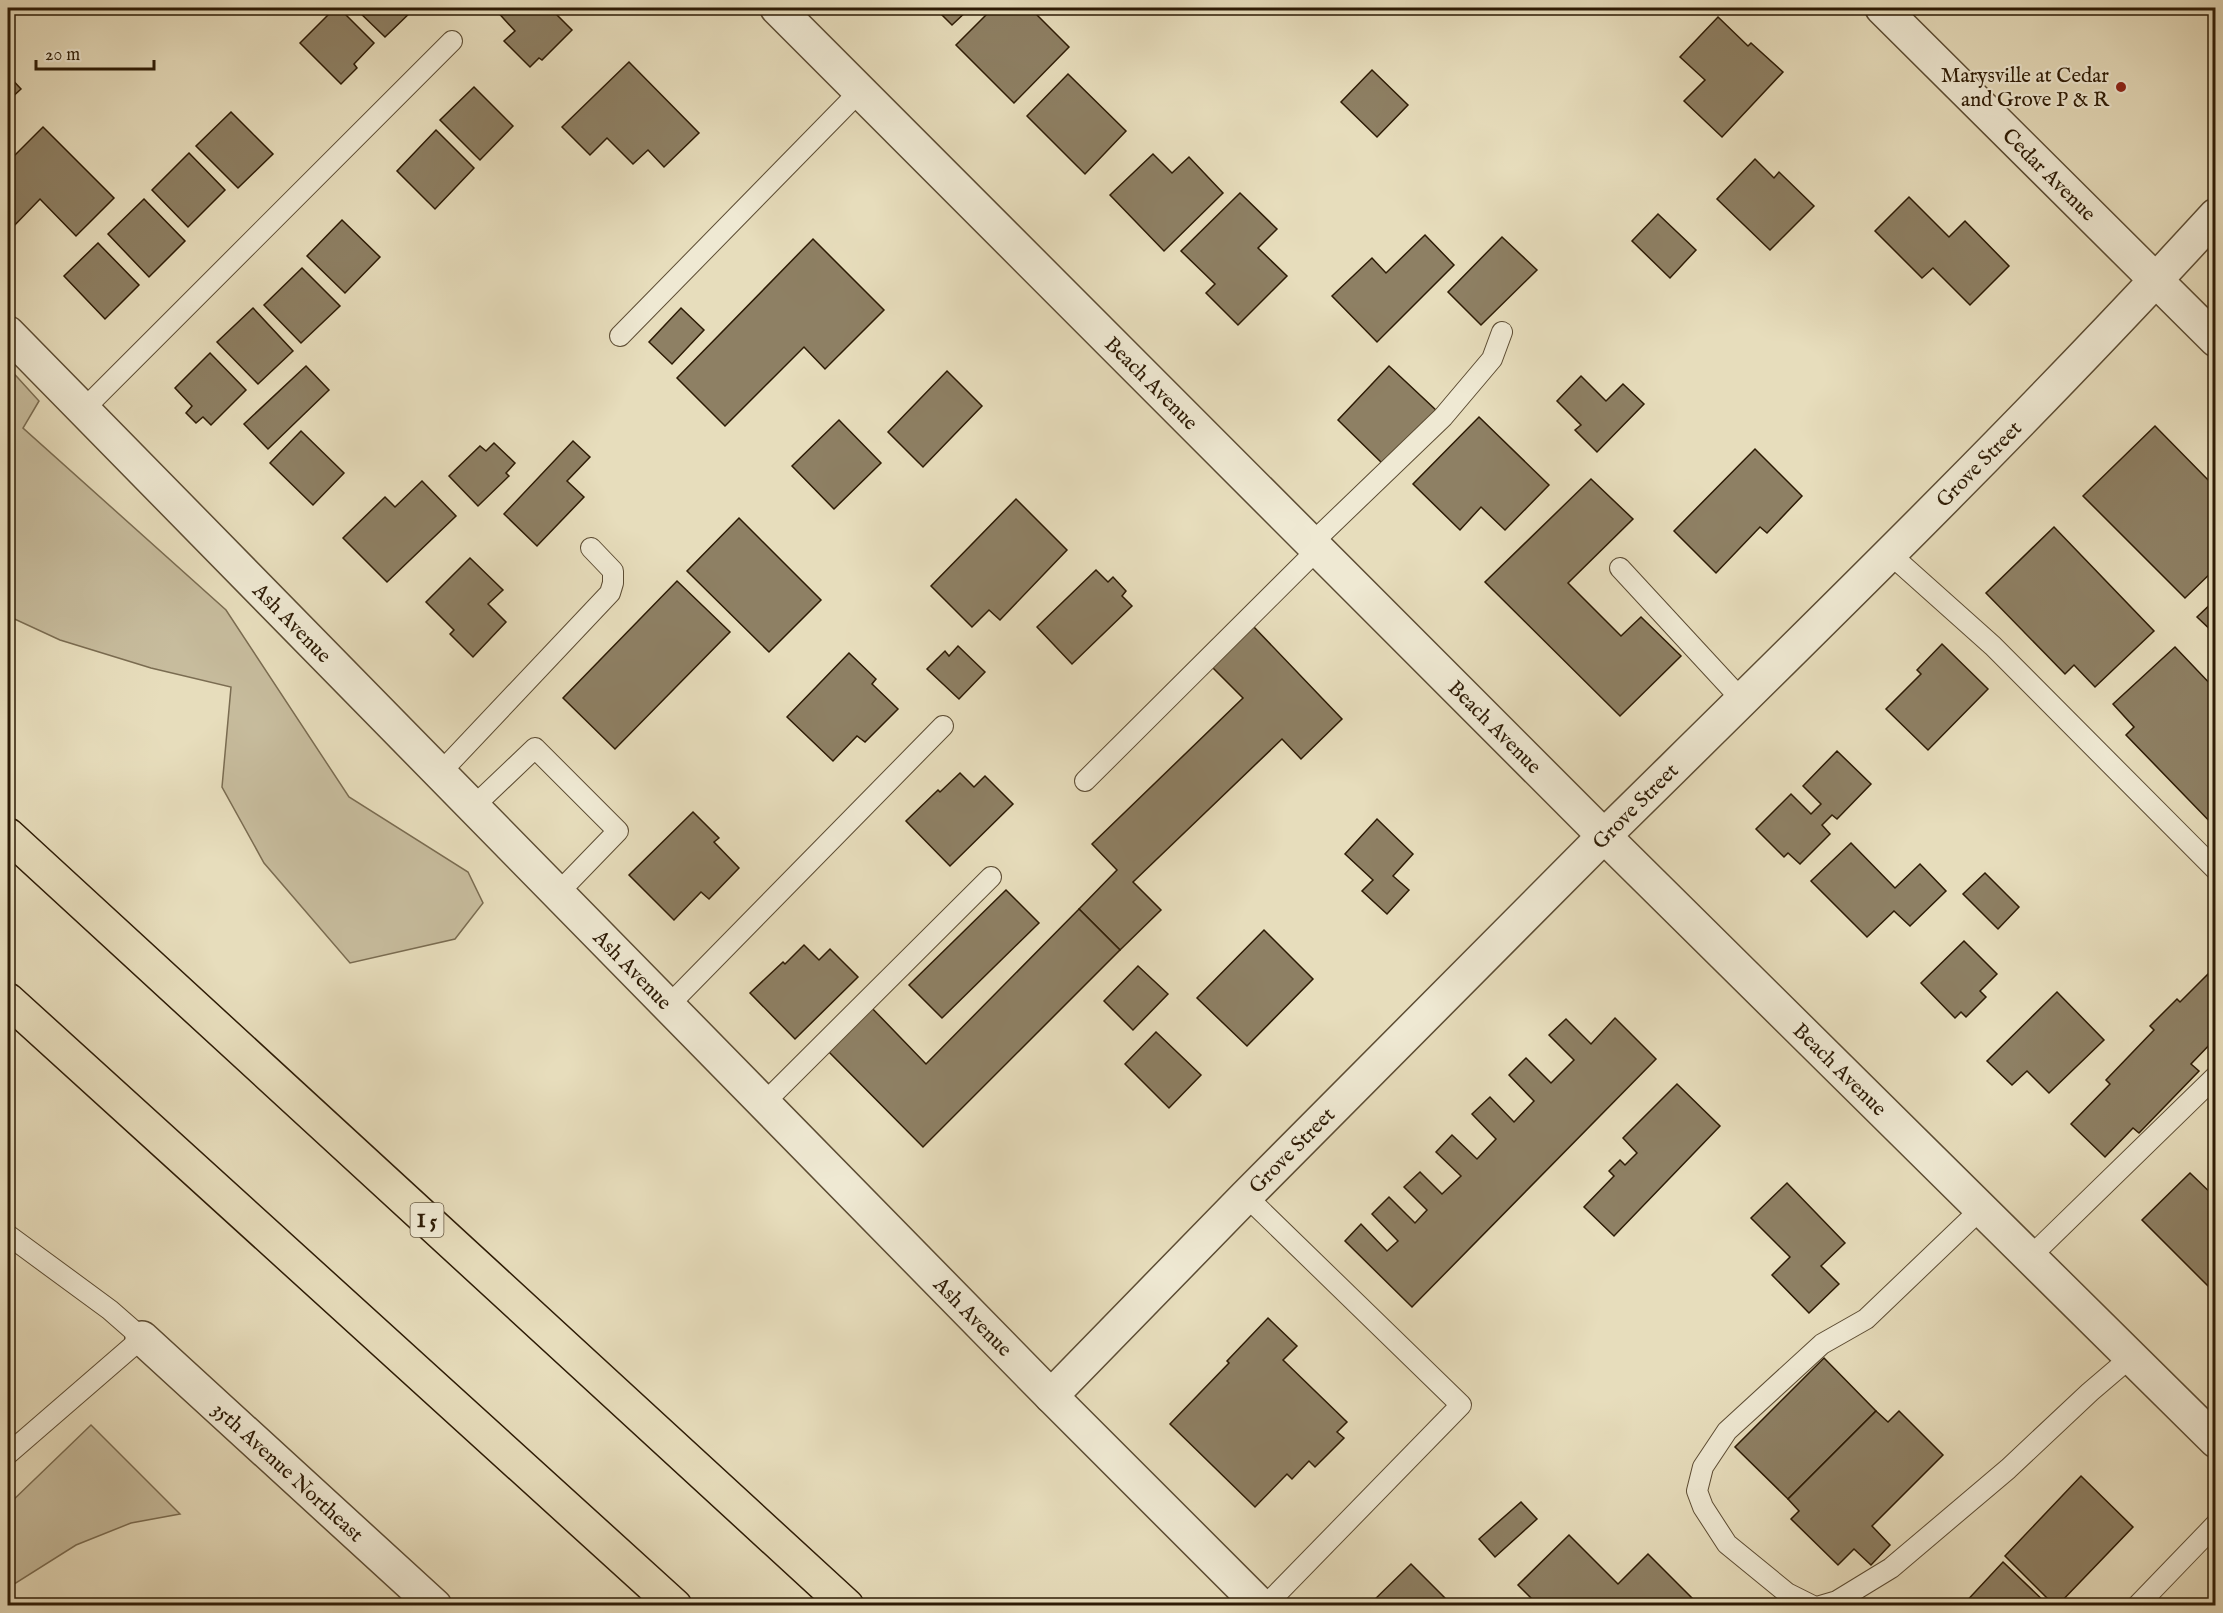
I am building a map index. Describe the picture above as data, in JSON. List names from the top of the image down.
{
  "streets": {
    "highway": ["I 5"],
    "street": [
      "Cedar Avenue",
      "Beach Avenue",
      "Grove Street",
      "Ash Avenue",
      "35th Avenue Northeast"
    ]
  },
  "crossings": [
    ["Cedar Avenue", "Grove Street"],
    ["Beach Avenue", "Grove Street"],
    ["Grove Street", "Ash Avenue"]
  ],
  "places": ["Marysville at Cedar and Grove P & R"],
  "scale_bar": "20 m"
}
